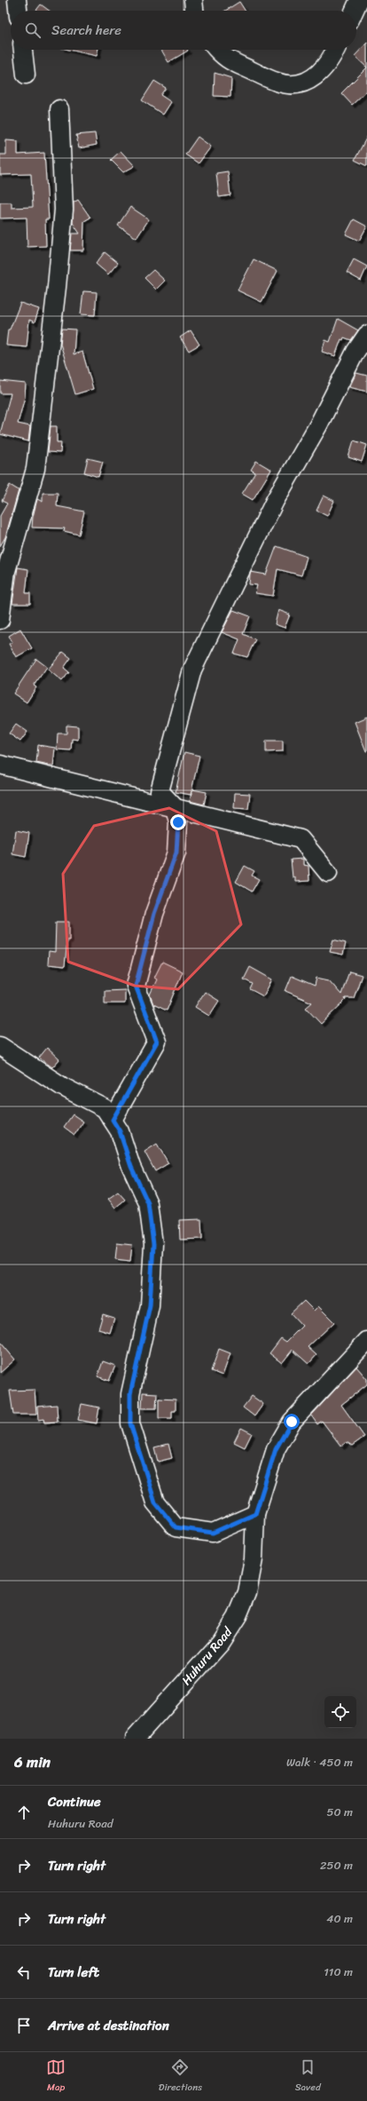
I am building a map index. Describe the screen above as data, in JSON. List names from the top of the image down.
{
  "streets": {
    "street": ["Huhuru Road"]
  },
  "page": {
    "search": "Search here",
    "heading": ["6 min", "Walk · 450 m"],
    "list": [
      ["Continue", "Huhuru Road", "50 m"],
      ["Turn right", "250 m"],
      ["Turn right", "40 m"],
      ["Turn left", "110 m"],
      "Arrive at destination"
    ],
    "nav": ["Map", "Directions", "Saved"]
  }
}
